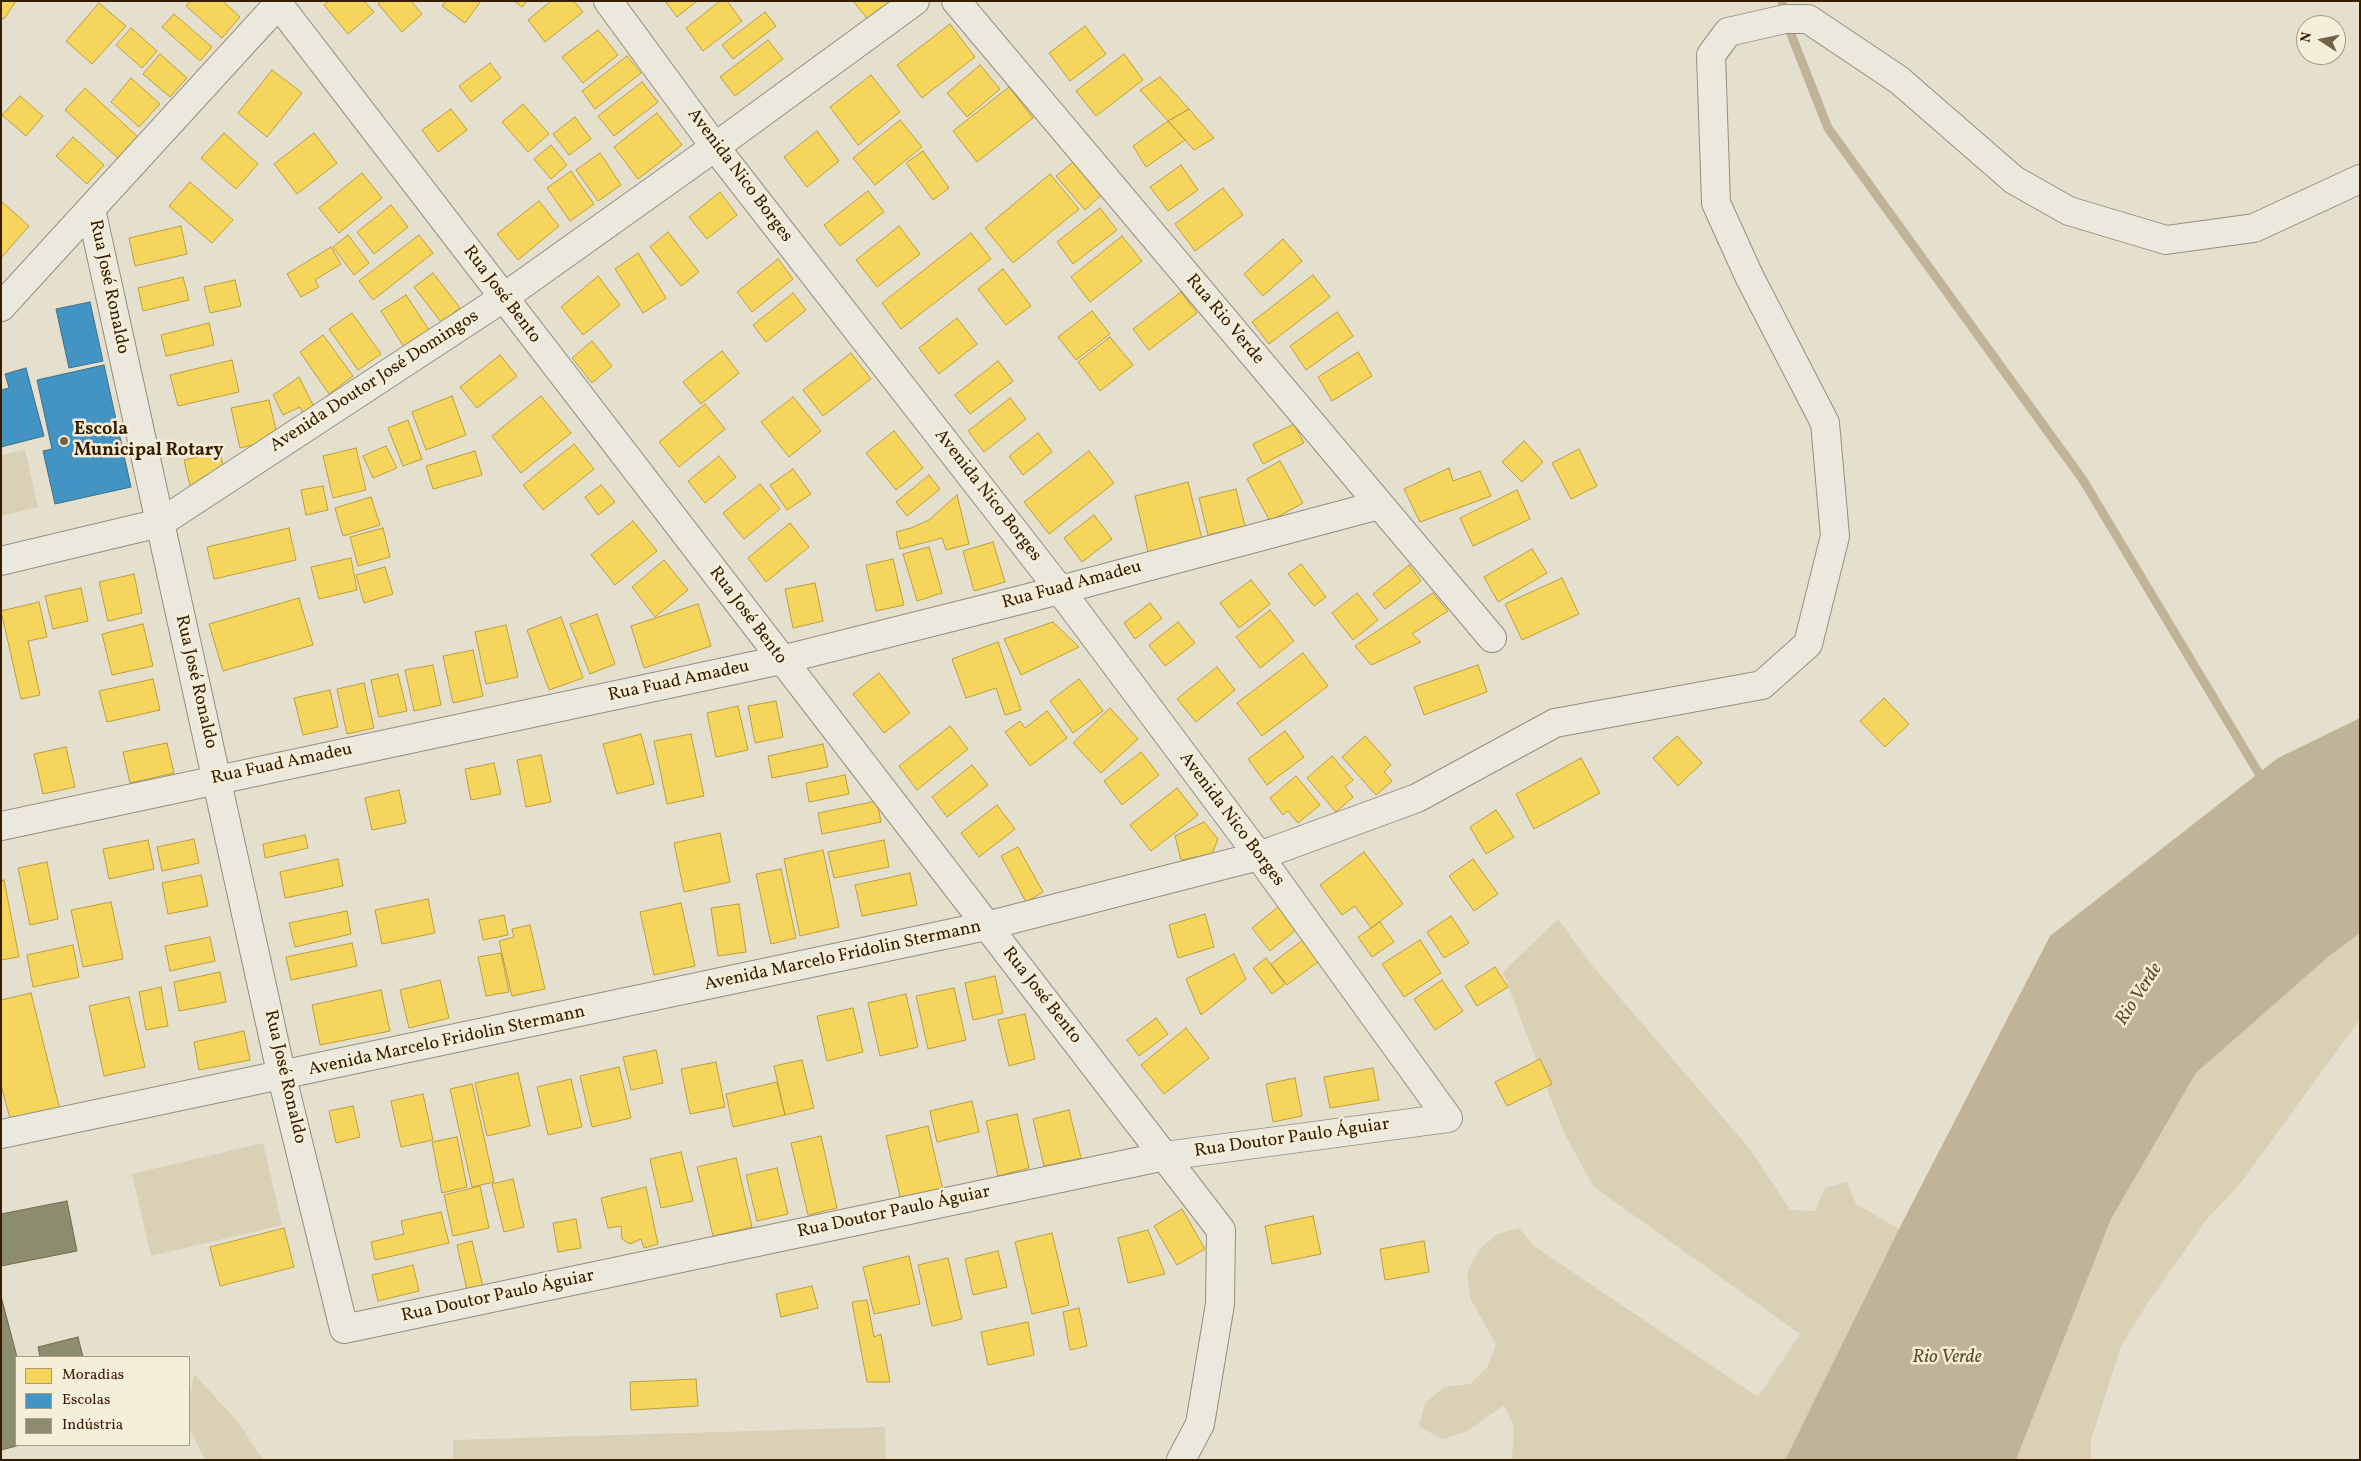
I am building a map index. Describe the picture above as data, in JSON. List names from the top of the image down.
{
  "streets": {
    "street": [
      "Avenida Nico Borges",
      "Rua José Ronaldo",
      "Rua José Bento",
      "Rua Rio Verde",
      "Avenida Doutor José Domingos",
      "Rua Fuad Amadeu",
      "Avenida Marcelo Fridolin Stermann",
      "Rua Doutor Paulo Águiar"
    ]
  },
  "crossings": [
    ["Avenida Nico Borges", "Avenida Doutor José Domingos"],
    ["Avenida Nico Borges", "Rua Fuad Amadeu"],
    ["Avenida Nico Borges", "Avenida Marcelo Fridolin Stermann"],
    ["Avenida Nico Borges", "Rua Doutor Paulo Águiar"],
    ["Rua José Ronaldo", "Avenida Doutor José Domingos"],
    ["Rua José Ronaldo", "Rua Fuad Amadeu"],
    ["Rua José Ronaldo", "Avenida Marcelo Fridolin Stermann"],
    ["Rua José Ronaldo", "Rua Doutor Paulo Águiar"],
    ["Rua José Bento", "Avenida Doutor José Domingos"],
    ["Rua José Bento", "Rua Fuad Amadeu"],
    ["Rua José Bento", "Avenida Marcelo Fridolin Stermann"],
    ["Rua José Bento", "Rua Doutor Paulo Águiar"],
    ["Rua Rio Verde", "Rua Fuad Amadeu"]
  ],
  "water": ["Rio Verde"],
  "places": ["Escola Municipal Rotary"],
  "legend": ["Moradias", "Escolas", "Indústria"],
  "north": "left"
}
